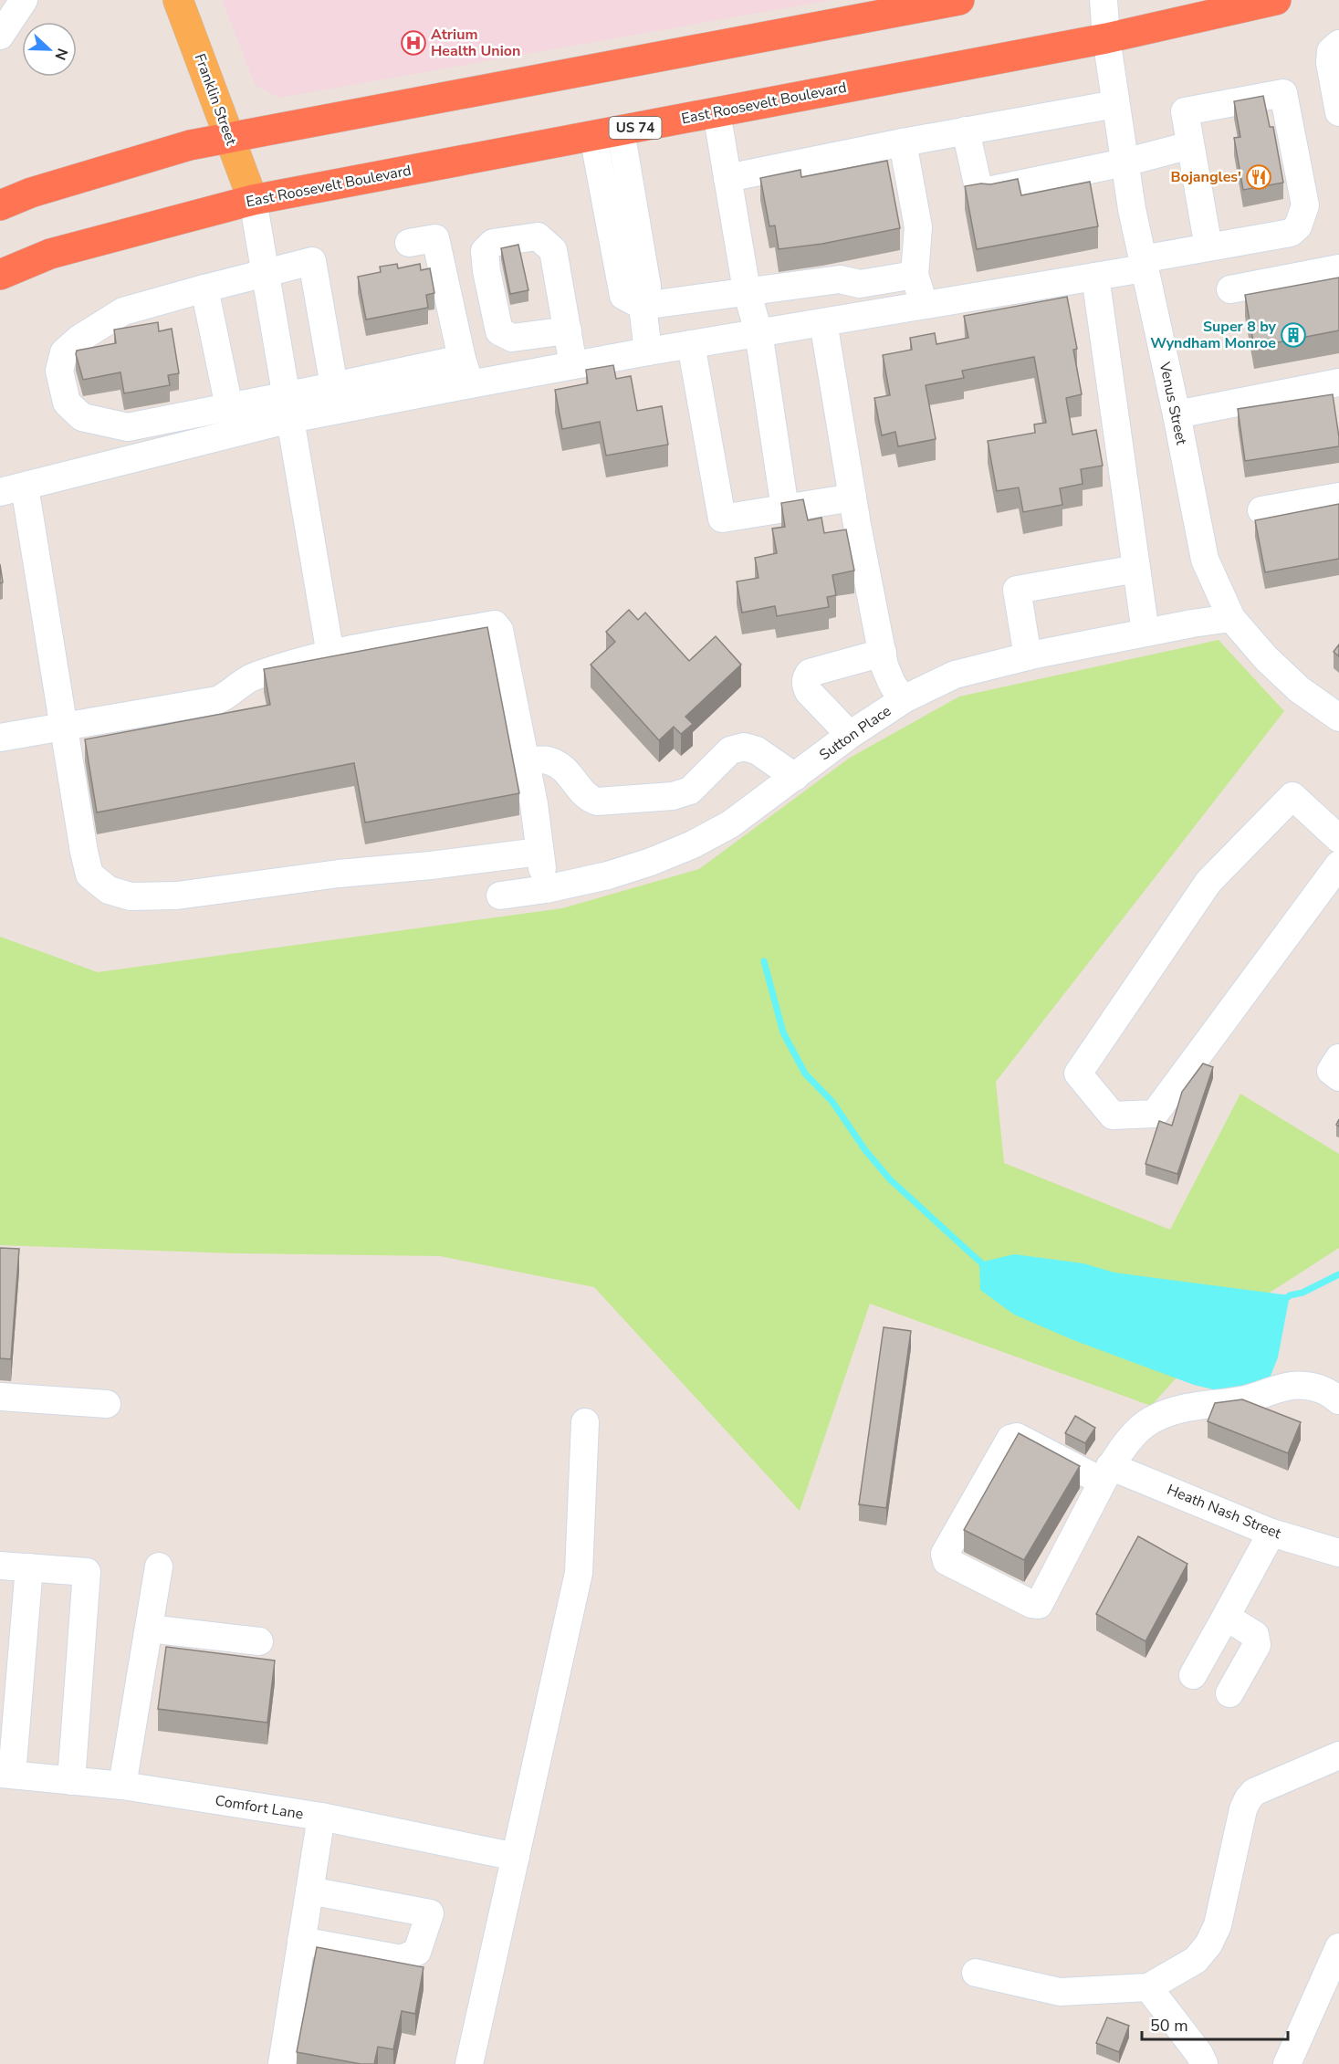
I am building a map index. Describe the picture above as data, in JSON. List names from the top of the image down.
{
  "streets": {
    "highway": ["East Roosevelt Boulevard", "US 74"],
    "main road": ["Franklin Street"],
    "street": [
      "Venus Street",
      "Sutton Place",
      "Heath Nash Street",
      "Comfort Lane"
    ]
  },
  "crossings": [
    ["Franklin Street", "East Roosevelt Boulevard"],
    ["East Roosevelt Boulevard", "Venus Street"],
    ["Venus Street", "Sutton Place"]
  ],
  "places": {
    "hospital": ["Atrium Health Union"],
    "restaurant": ["Bojangles'"],
    "building": ["Super 8 by Wyndham Monroe"]
  },
  "scale_bar": "50 m",
  "north": "right"
}
